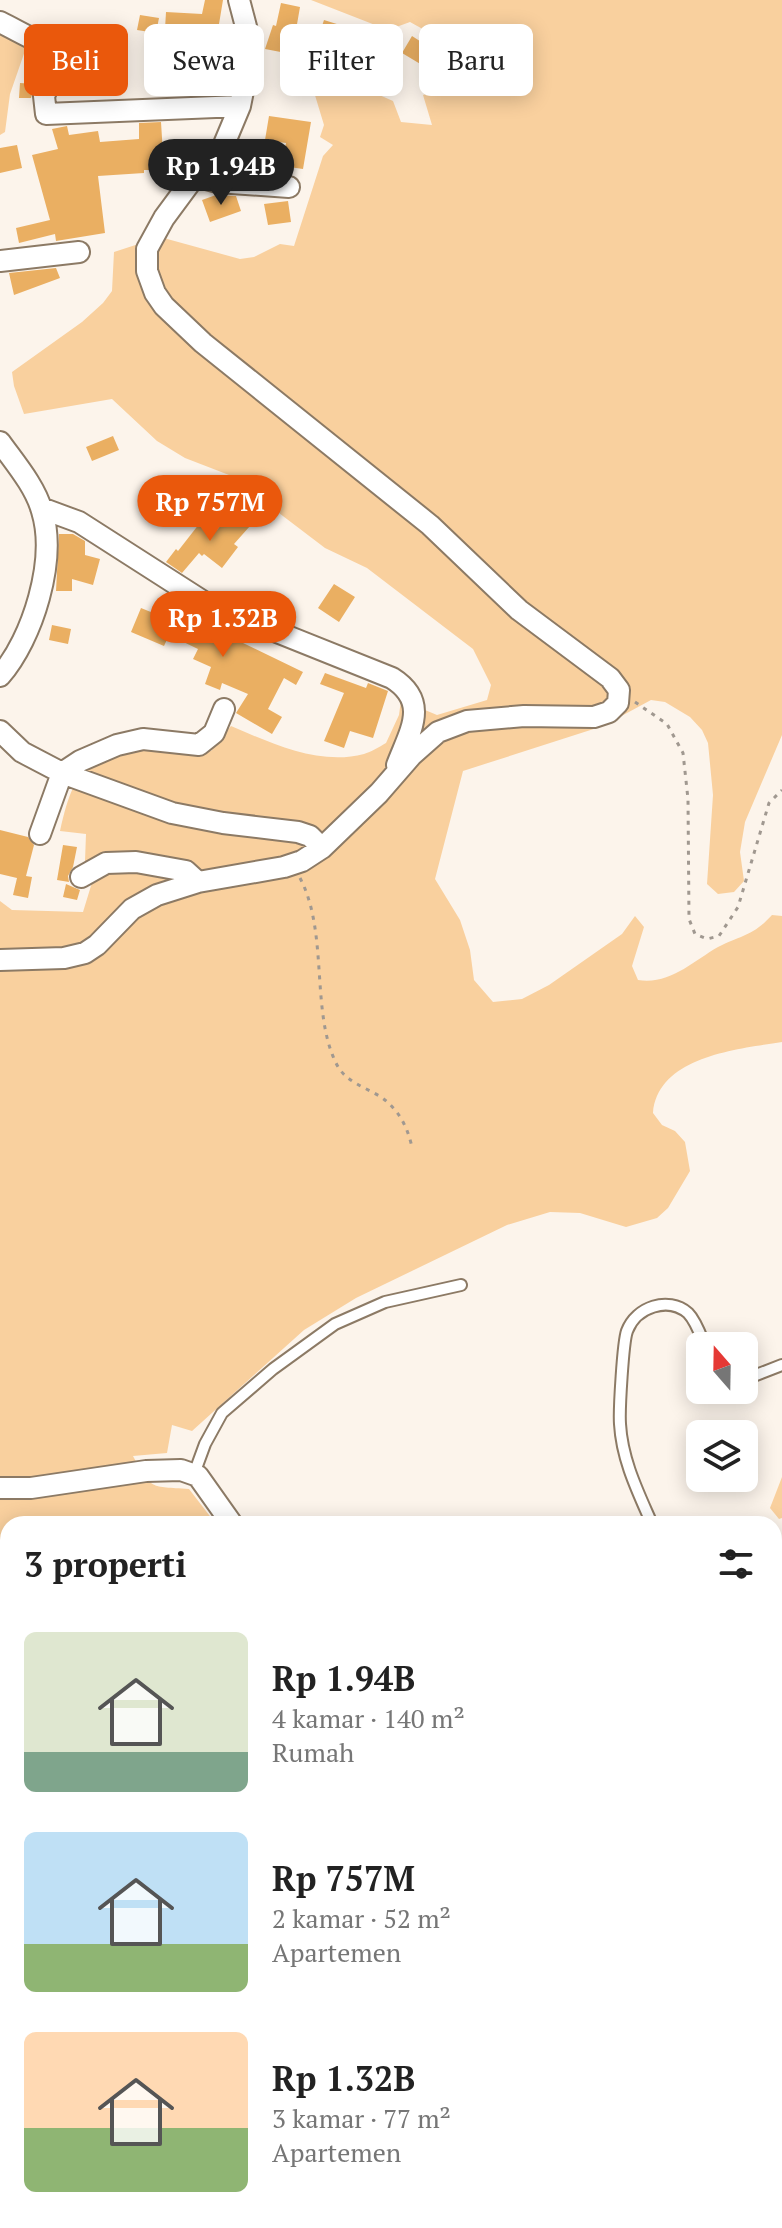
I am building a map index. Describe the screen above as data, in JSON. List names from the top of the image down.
{
  "north": "top",
  "page": {
    "chip": [
      "Beli",
      "Sewa",
      "Filter",
      "Baru"
    ],
    "price": ["Rp 1.94B", "Rp 757M", "Rp 1.32B"],
    "heading": "3 properti",
    "list": [
      {
        "name": "Rp 1.94B",
        "note": "4 kamar · 140 m² · Rumah"
      },
      {
        "name": "Rp 757M",
        "note": "2 kamar · 52 m² · Apartemen"
      },
      {
        "name": "Rp 1.32B",
        "note": "3 kamar · 77 m² · Apartemen"
      }
    ]
  }
}
